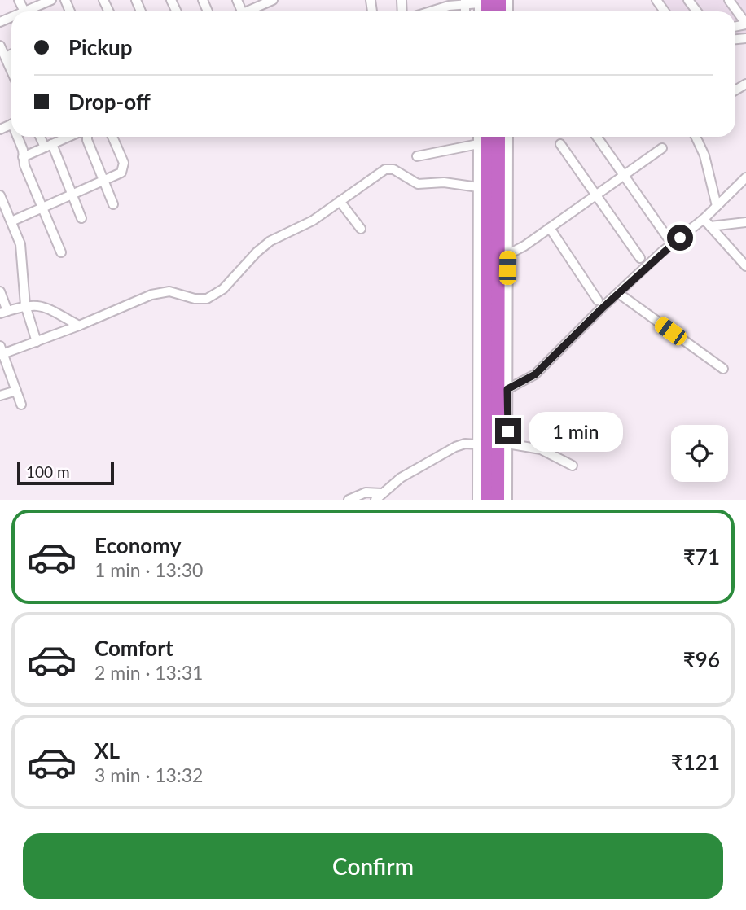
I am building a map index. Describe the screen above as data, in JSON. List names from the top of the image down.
{
  "scale_bar": "100 m",
  "page": {
    "banner": ["Pickup", "Drop-off"],
    "bubble": "1 min",
    "scale": "100 m",
    "list": [
      {
        "name": "Economy",
        "note": "1 min · 13:30",
        "value": "₹71"
      },
      {
        "name": "Comfort",
        "note": "2 min · 13:31",
        "value": "₹96"
      },
      {
        "name": "XL",
        "note": "3 min · 13:32",
        "value": "₹121"
      }
    ],
    "buttons": "Confirm"
  }
}
